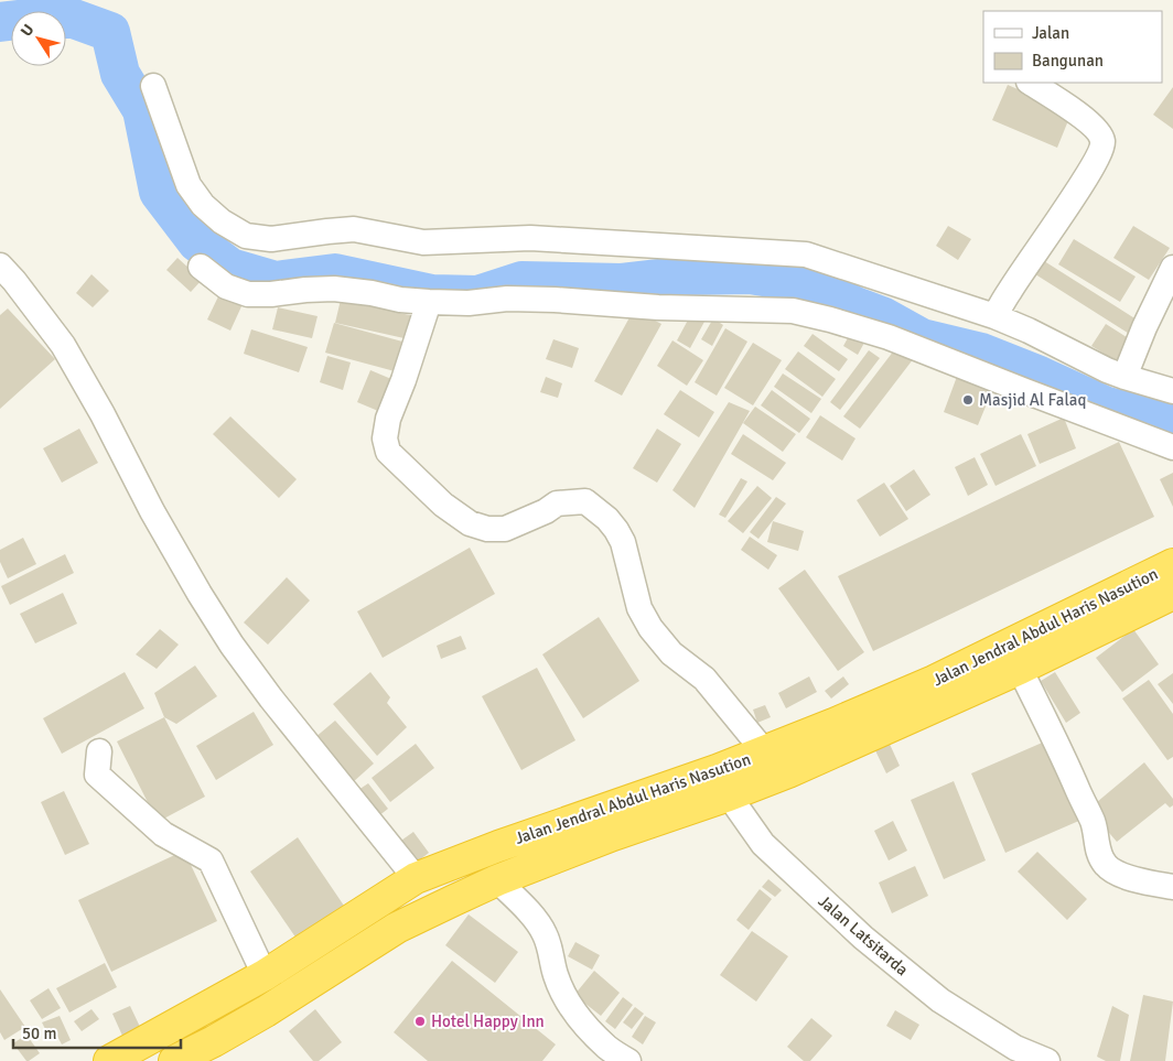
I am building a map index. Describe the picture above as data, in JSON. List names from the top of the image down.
{
  "streets": {
    "highway": ["Jalan Jendral Abdul Haris Nasution"],
    "street": ["Jalan Latsitarda"]
  },
  "crossings": [
    ["Jalan Jendral Abdul Haris Nasution", "Jalan Latsitarda"]
  ],
  "places": ["Masjid Al Falaq", "Hotel Happy Inn"],
  "legend": ["Jalan", "Bangunan"],
  "scale_bar": "50 m",
  "north": "top left"
}
